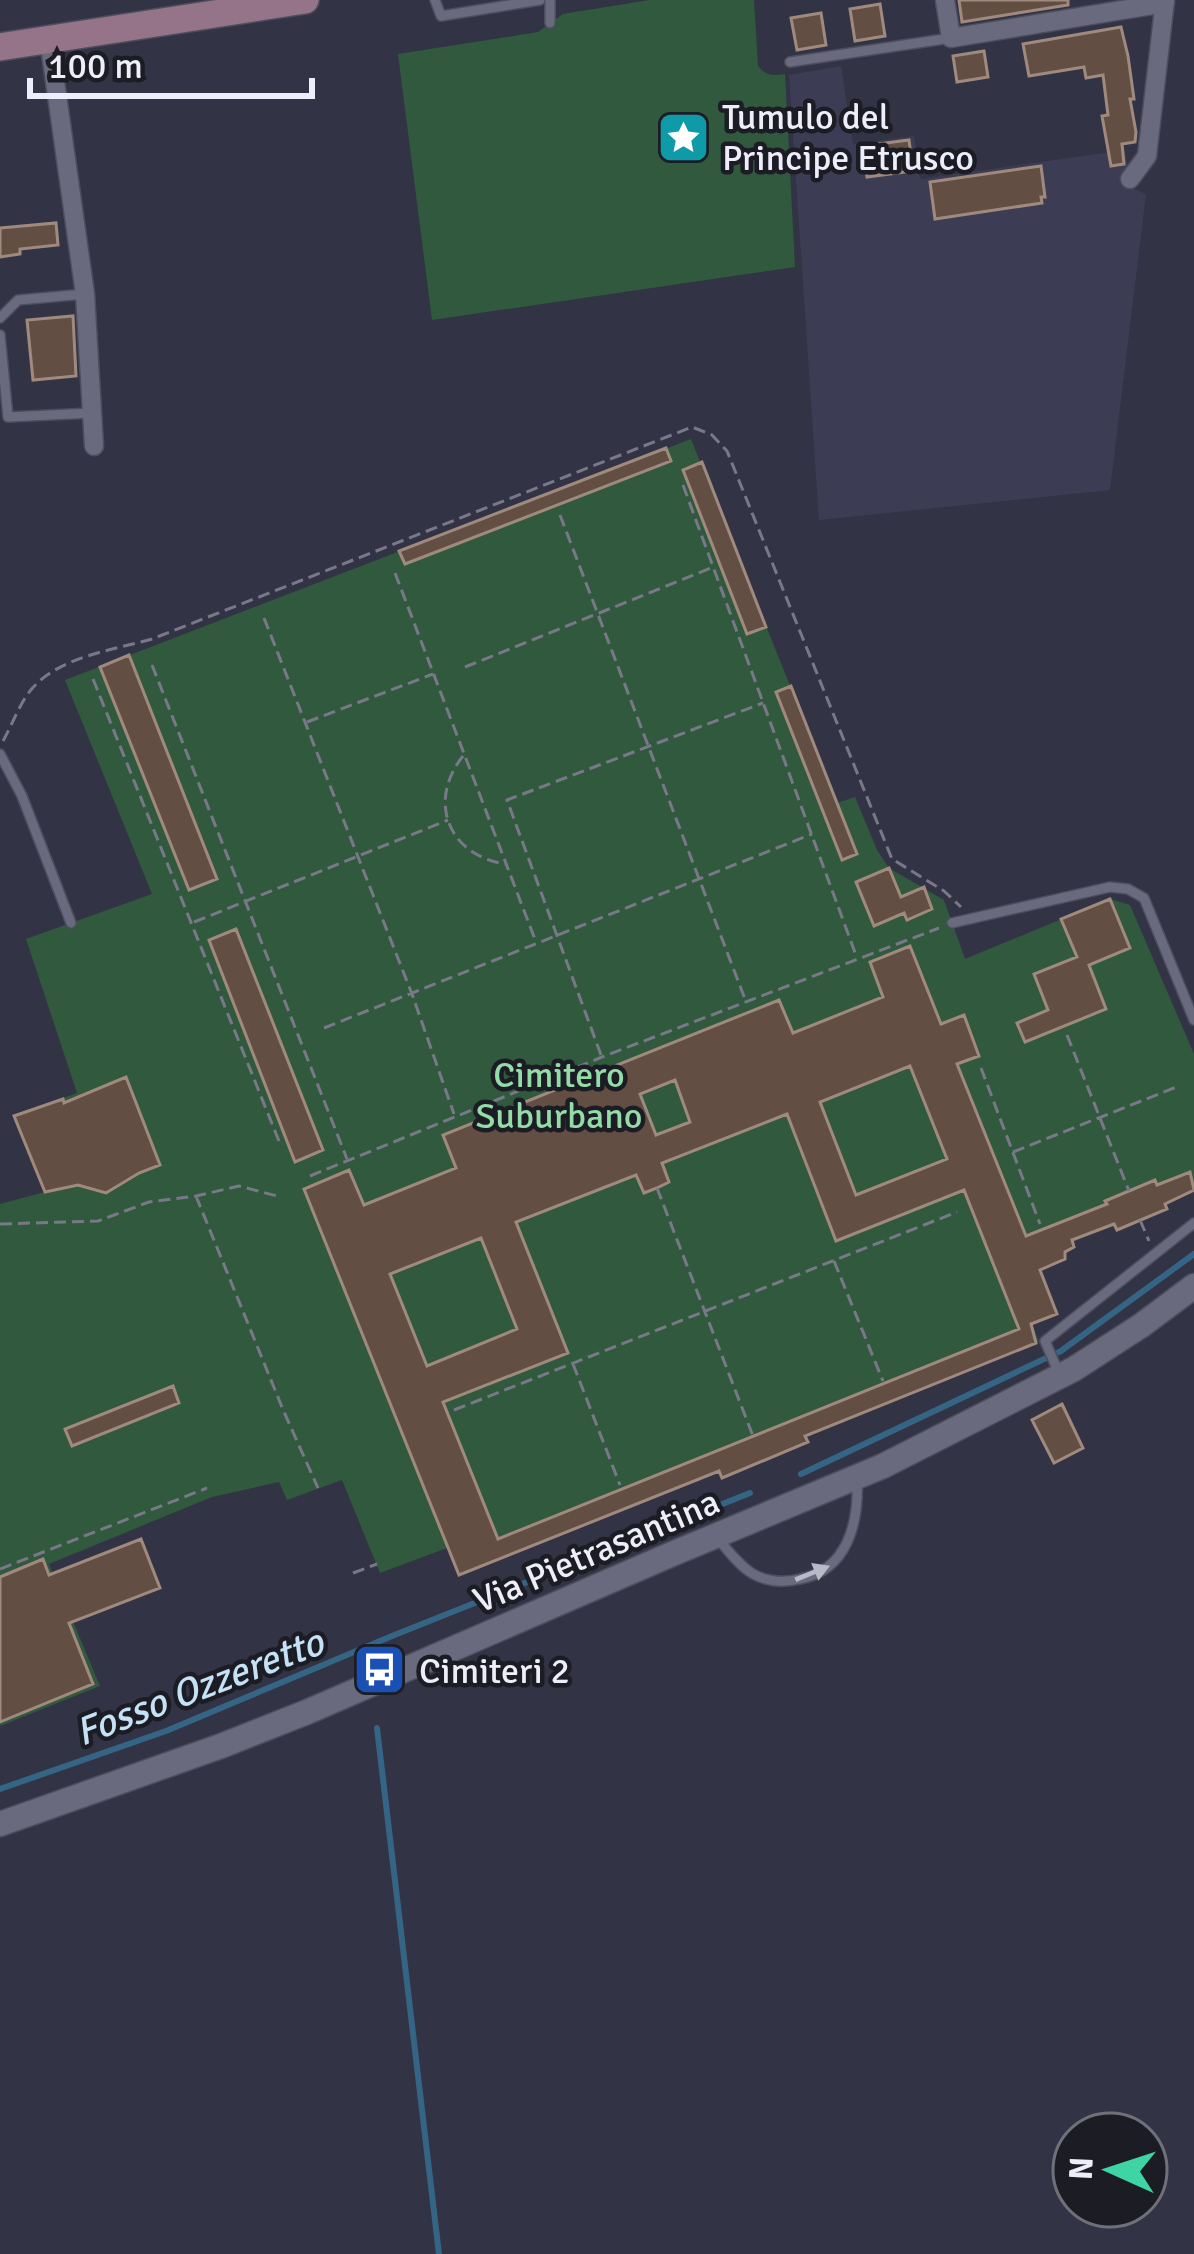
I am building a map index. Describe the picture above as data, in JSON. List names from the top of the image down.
{
  "streets": {
    "street": ["Via Pietrasantina"]
  },
  "water": ["Fosso Ozzeretto"],
  "parks": ["Cimitero Suburbano"],
  "places": {
    "place": ["Tumulo del Principe Etrusco"],
    "bus stop": ["Cimiteri 2"]
  },
  "scale_bar": "100 m",
  "north": "left"
}
